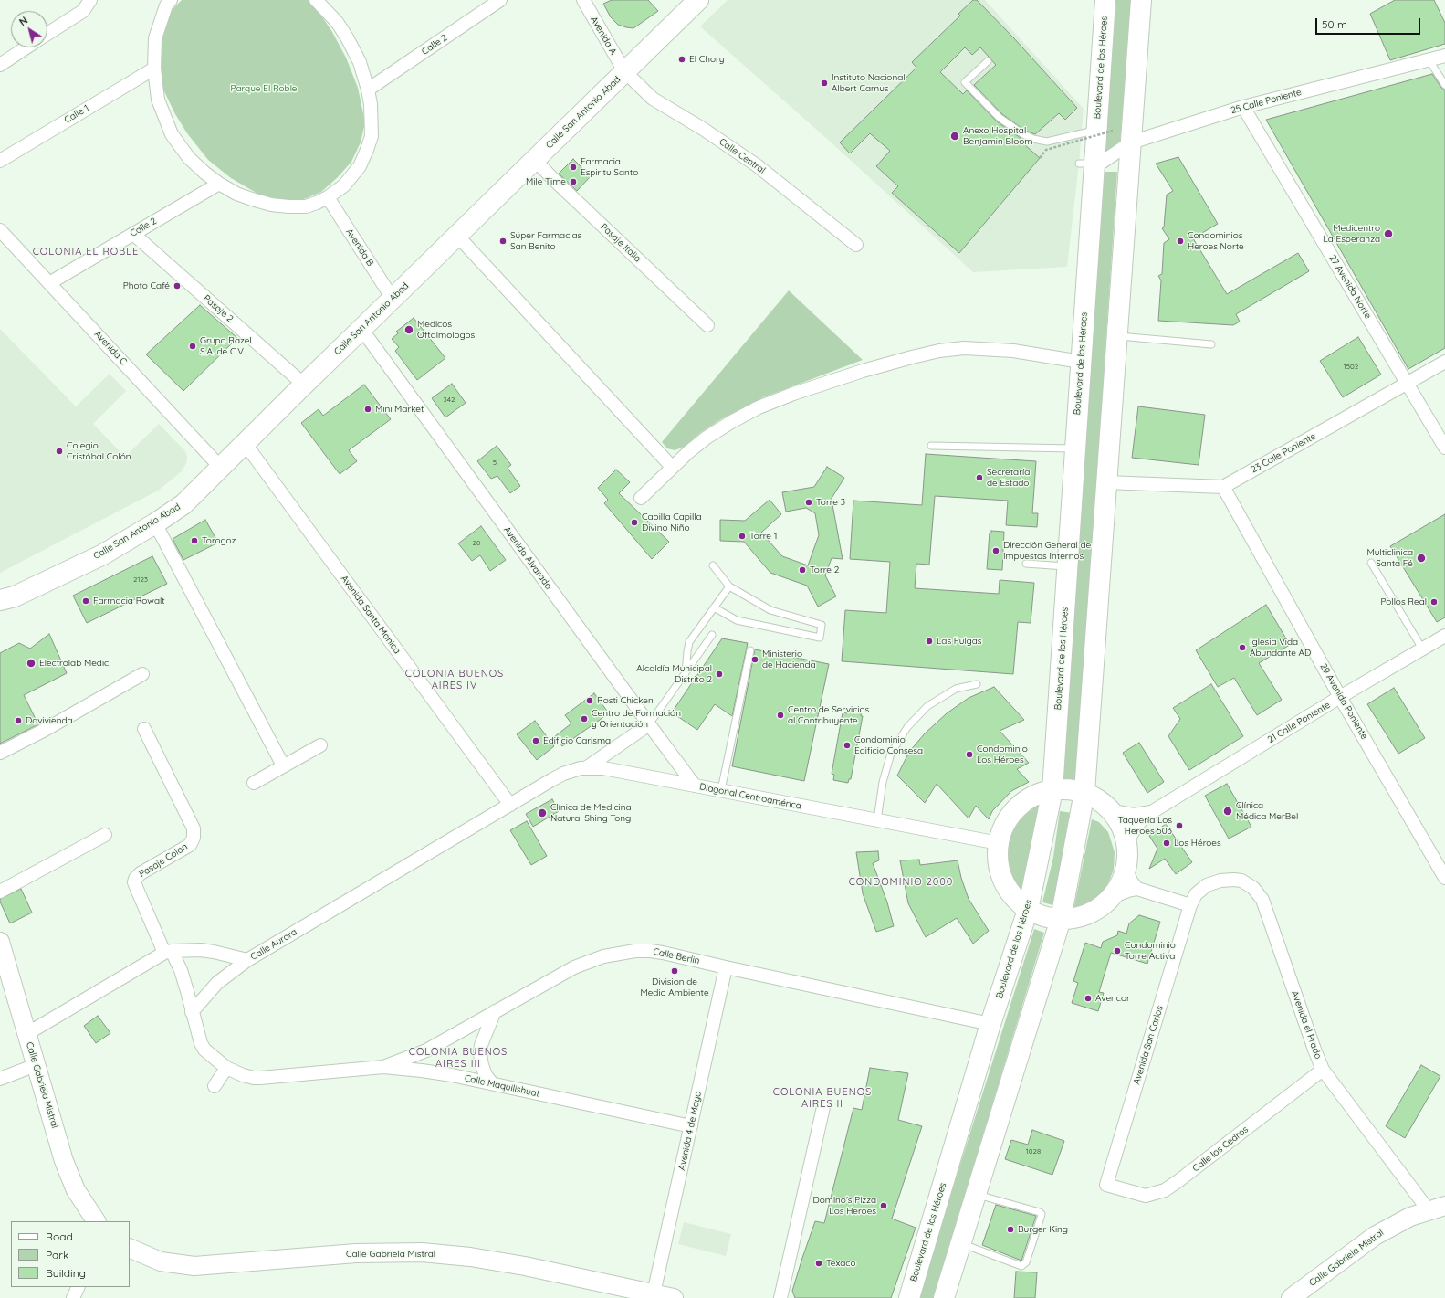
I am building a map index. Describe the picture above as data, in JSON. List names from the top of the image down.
{
  "streets": {
    "main road": ["Boulevard de los Héroes", "Calle San Antonio Abad"],
    "street": [
      "Avenida A",
      "Calle 2",
      "25 Calle Poniente",
      "Calle 1",
      "Calle Central",
      "Pasaje Italia",
      "Avenida B",
      "27 Avenida Norte",
      "Pasaje 2",
      "Avenida C",
      "23 Calle Poniente",
      "Avenida Alvarado",
      "Avenida Santa Monica",
      "29 Avenida Poniente",
      "21 Calle Poniente",
      "Diagonal Centroamérica",
      "Pasaje Colon",
      "Calle Aurora",
      "Calle Berlin",
      "Avenida el Prado",
      "Avenida San Carlos",
      "Calle Gabriela Mistral",
      "Calle Maquilishuat",
      "Avenida 4 de Mayo",
      "Calle los Cedros"
    ]
  },
  "crossings": [
    ["Avenida A", "Calle San Antonio Abad"],
    ["Avenida A", "Calle Central"],
    ["Calle 2", "Pasaje 2"],
    ["Calle 2", "Avenida C"],
    ["Boulevard de los Héroes", "25 Calle Poniente"],
    ["Boulevard de los Héroes", "Calle Berlin"],
    ["25 Calle Poniente", "27 Avenida Norte"],
    ["Calle San Antonio Abad", "Calle Central"],
    ["Calle San Antonio Abad", "Pasaje Italia"],
    ["Calle San Antonio Abad", "Avenida B"],
    ["Calle San Antonio Abad", "Pasaje 2"],
    ["Calle San Antonio Abad", "Avenida C"],
    ["Calle San Antonio Abad", "Avenida Alvarado"],
    ["Calle San Antonio Abad", "Avenida Santa Monica"],
    ["27 Avenida Norte", "23 Calle Poniente"],
    ["23 Calle Poniente", "29 Avenida Poniente"],
    ["Avenida Alvarado", "Diagonal Centroamérica"],
    ["Avenida Santa Monica", "Diagonal Centroamérica"],
    ["Avenida Santa Monica", "Calle Aurora"],
    ["29 Avenida Poniente", "21 Calle Poniente"],
    ["Diagonal Centroamérica", "Calle Aurora"],
    ["Pasaje Colon", "Calle Aurora"],
    ["Pasaje Colon", "Calle Maquilishuat"],
    ["Calle Aurora", "Calle Gabriela Mistral"],
    ["Calle Aurora", "Calle Maquilishuat"],
    ["Calle Berlin", "Calle Maquilishuat"],
    ["Calle Berlin", "Avenida 4 de Mayo"],
    ["Avenida el Prado", "Avenida San Carlos"],
    ["Avenida el Prado", "Calle Gabriela Mistral"],
    ["Avenida el Prado", "Calle los Cedros"],
    ["Avenida San Carlos", "Calle los Cedros"],
    ["Calle Gabriela Mistral", "Avenida 4 de Mayo"],
    ["Calle Maquilishuat", "Avenida 4 de Mayo"]
  ],
  "districts": [
    "COLONIA EL ROBLE",
    "COLONIA BUENOS AIRES IV",
    "CONDOMINIO 2000",
    "COLONIA BUENOS AIRES III",
    "COLONIA BUENOS AIRES II"
  ],
  "parks": ["Parque El Roble"],
  "places": [
    "El Chory",
    "Instituto Nacional Albert Camus",
    "Anexo Hospital Benjamin Bloom",
    "Farmacia Espiritu Santo",
    "Mile Time",
    "Medicentro La Esperanza",
    "Súper Farmacias San Benito",
    "Condominios Heroes Norte",
    "Photo Café",
    "Medicos Oftalmologos",
    "Grupo Razel S.A. de C.V.",
    "Mini Market",
    "Colegio Cristóbal Colón",
    "Secretaría de Estado",
    "Torre 3",
    "Capilla Capilla Divino Niño",
    "Torre 1",
    "Torogoz",
    "Dirección General de Impuestos Internos",
    "Multiclinica Santa Fé",
    "Torre 2",
    "Farmacia Rowalt",
    "Pollos Real",
    "Las Pulgas",
    "Iglesia Vida Abundante AD",
    "Ministerio de Hacienda",
    "Electrolab Medic",
    "Alcaldía Municipal Distrito 2",
    "Rosti Chicken",
    "Centro de Servicios al Contribuyente",
    "Centro de Formación y Orientación",
    "Davivienda",
    "Edificio Carisma",
    "Condominio Edificio Consesa",
    "Condominio Los Héroes",
    "Clínica Médica MerBel",
    "Clínica de Medicina Natural Shing Tong",
    "Taquería Los Heroes 503",
    "Los Héroes",
    "Condominio Torre Activa",
    "Division de Medio Ambiente",
    "Avencor",
    "Domino's Pizza Los Heroes",
    "Burger King",
    "Texaco"
  ],
  "house_numbers": [
    "1502",
    "342",
    "5",
    "28",
    "2123",
    "1028"
  ],
  "legend": ["Road", "Park", "Building"],
  "scale_bar": "50 m",
  "north": "top left"
}
